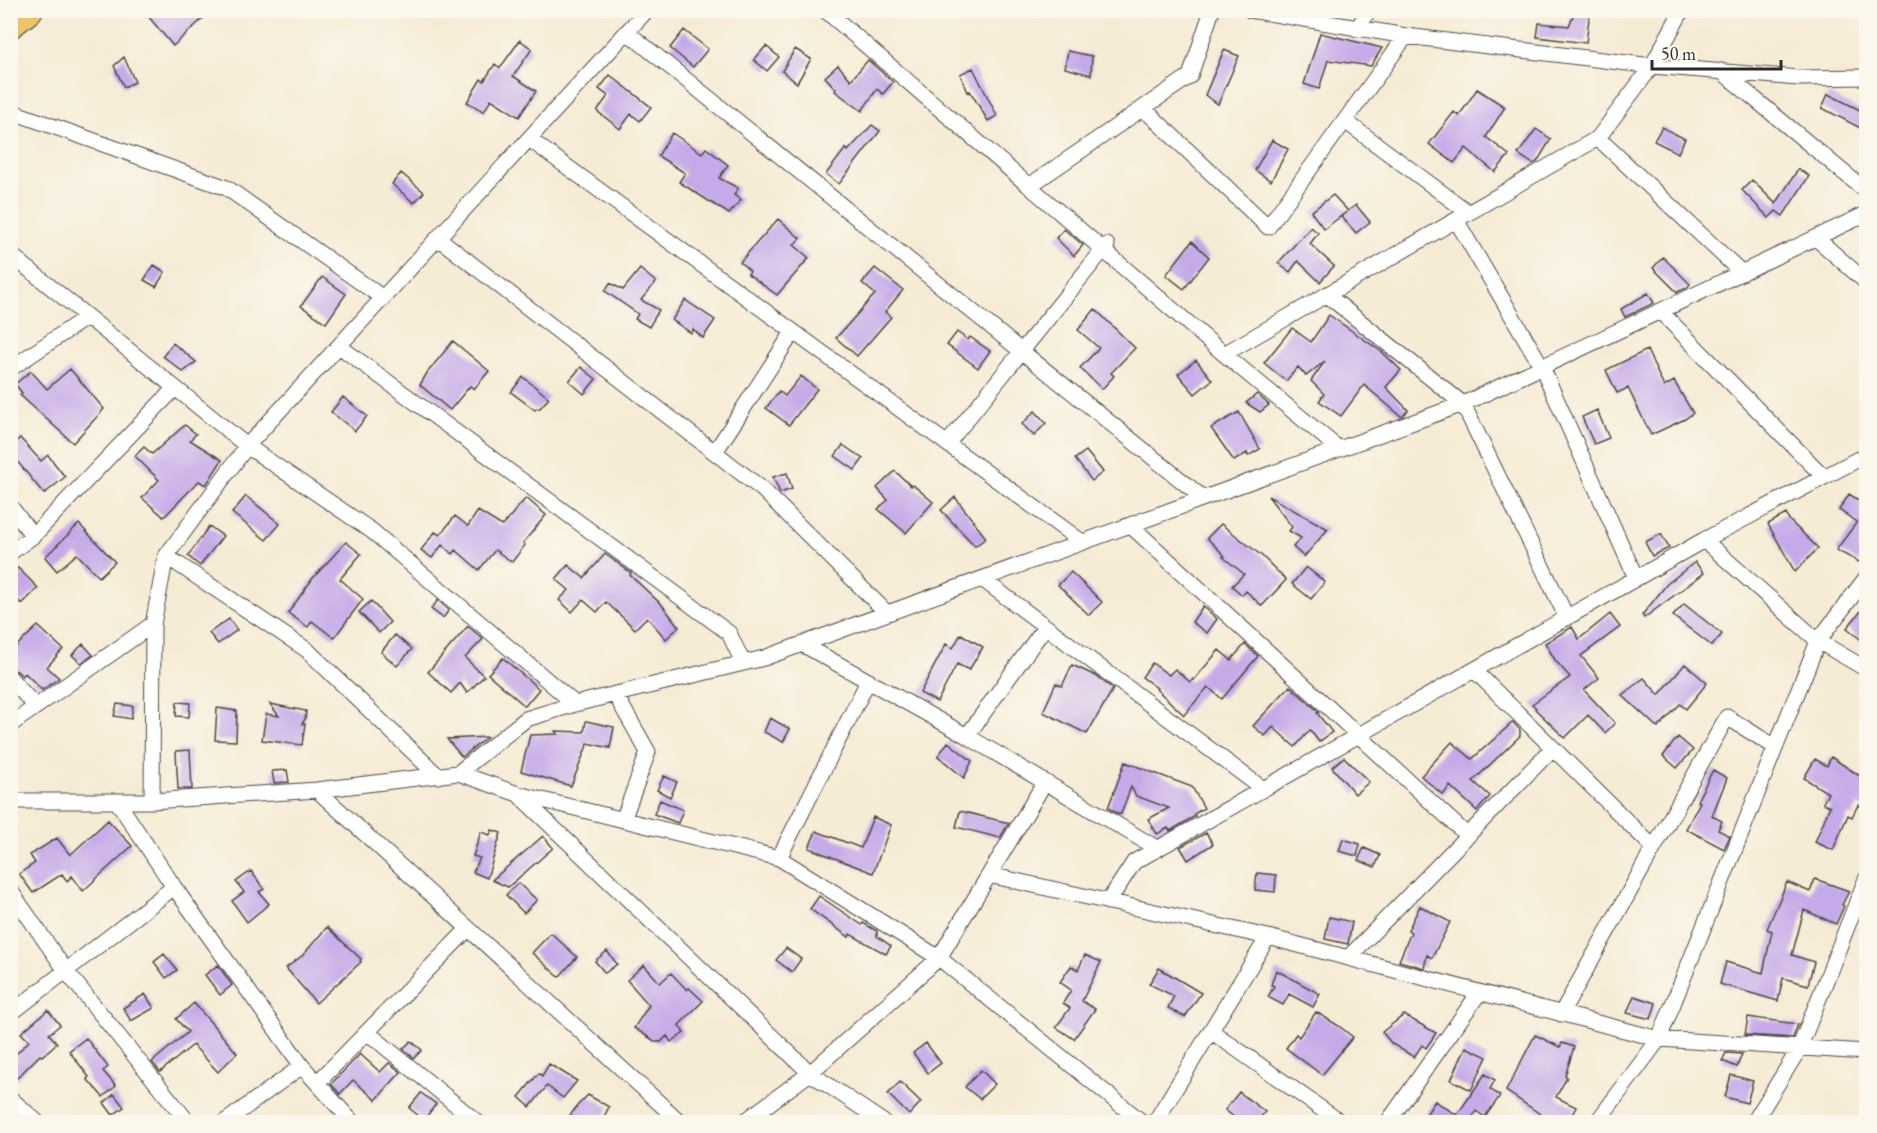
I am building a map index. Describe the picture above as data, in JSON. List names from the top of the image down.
{
  "scale_bar": "50 m"
}
